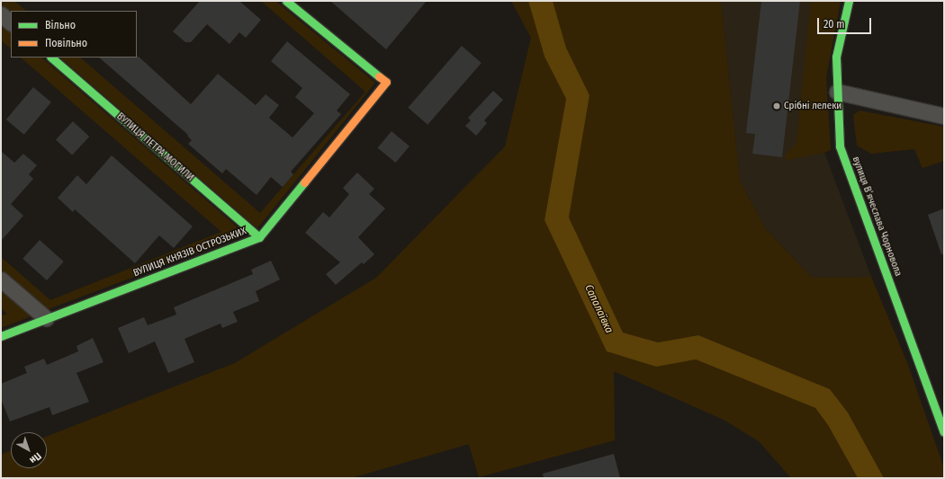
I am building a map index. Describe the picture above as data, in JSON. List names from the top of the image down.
{
  "streets": {
    "street": ["ВУЛИЦЯ ПЕТРА МОГИЛИ", "вулиця Вʼячеслава Чорновола", "ВУЛИЦЯ КНЯЗІВ ОСТРОЗЬКИХ"]
  },
  "crossings": [
    ["ВУЛИЦЯ ПЕТРА МОГИЛИ", "ВУЛИЦЯ КНЯЗІВ ОСТРОЗЬКИХ"]
  ],
  "water": ["Сапалаївка"],
  "places": ["Срібні лелеки"],
  "legend": ["Вільно", "Повільно"],
  "scale_bar": "20 m",
  "north": "bottom right"
}
